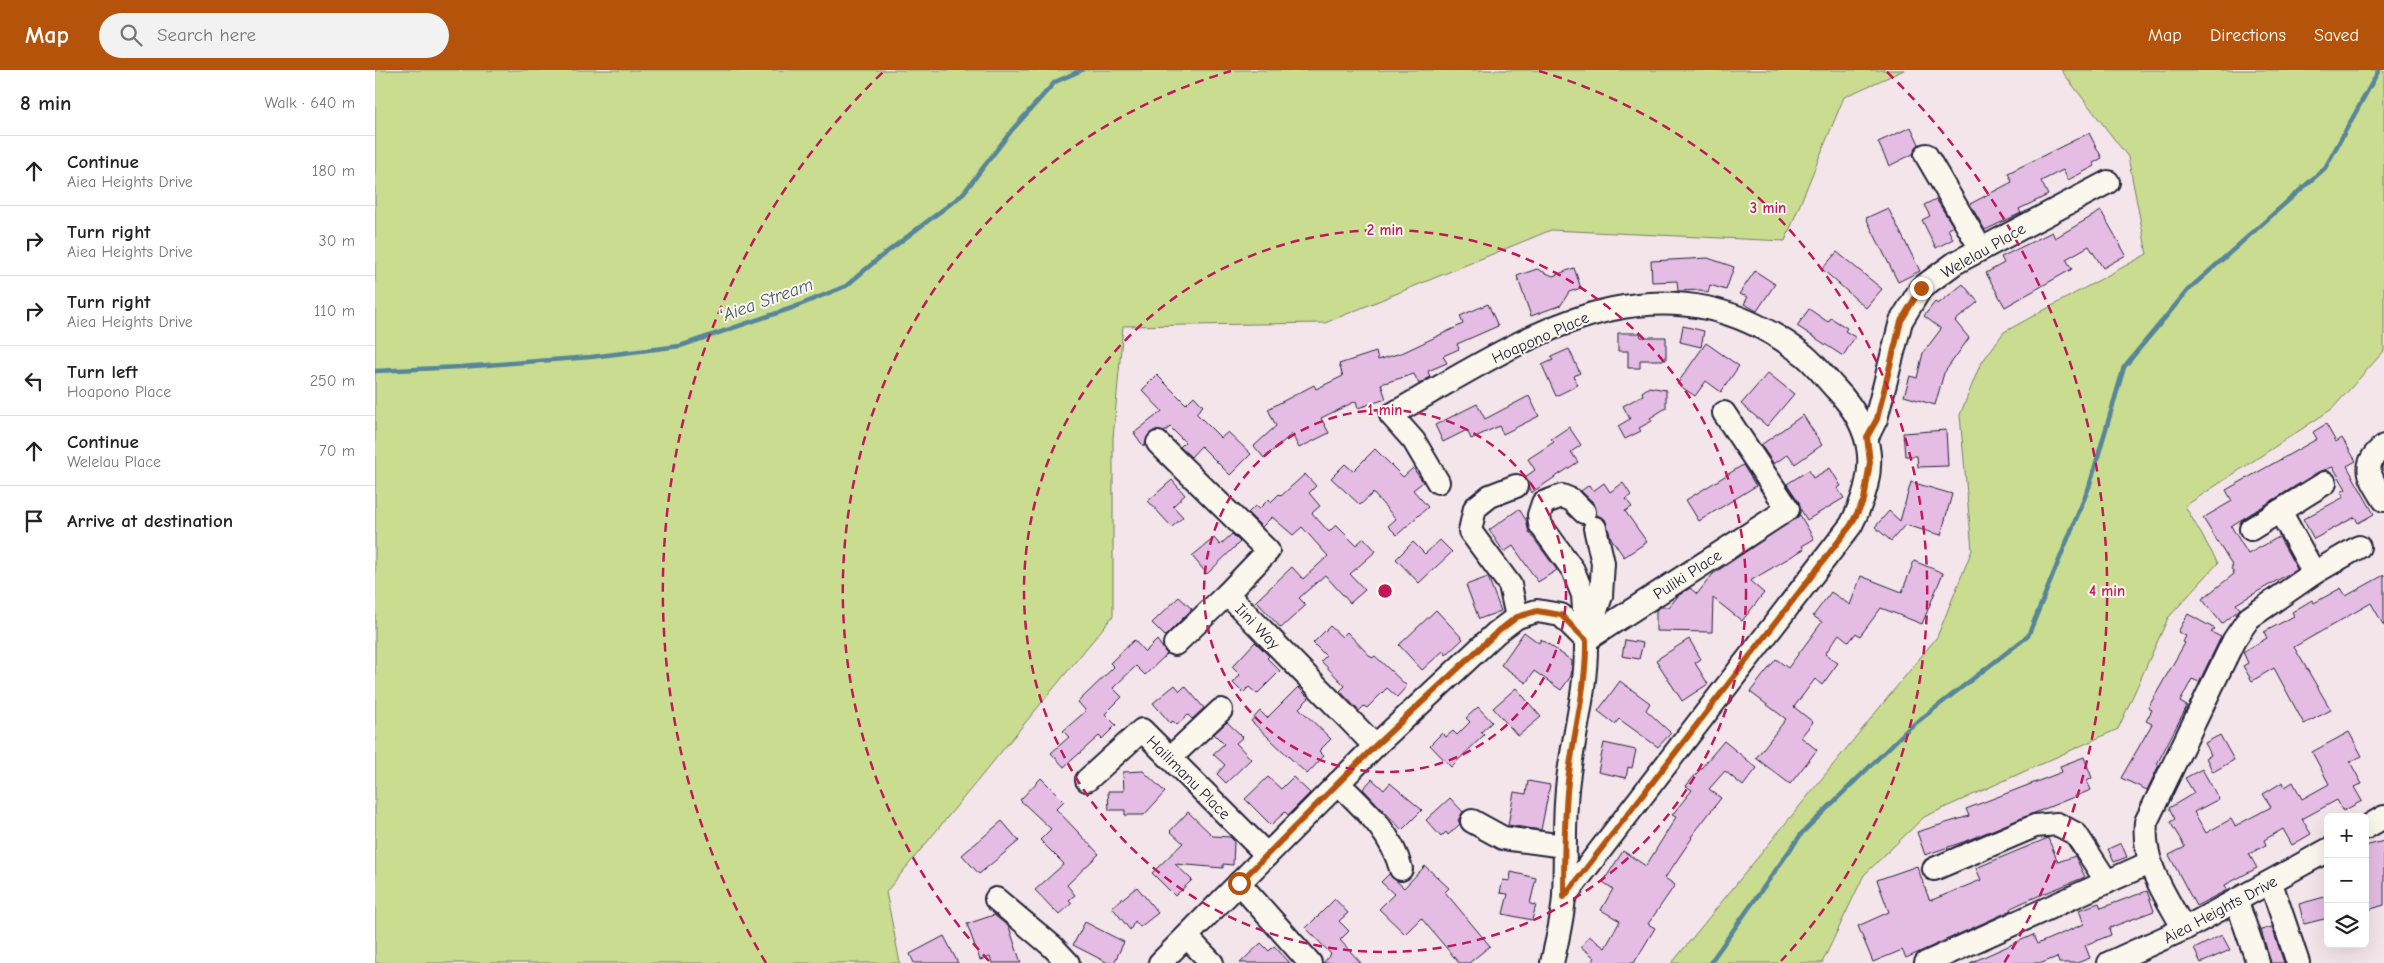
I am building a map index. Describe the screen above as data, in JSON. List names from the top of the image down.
{
  "streets": {
    "street": [
      "Welelau Place",
      "Hoapono Place",
      "Puliki Place",
      "Iini Way",
      "Hailimanu Place",
      "Aiea Heights Drive"
    ]
  },
  "crossings": [
    ["Welelau Place", "Hoapono Place"]
  ],
  "water": ["ʻAiea Stream"],
  "page": {
    "header": "Map",
    "search": "Search here",
    "nav": ["Map", "Directions", "Saved"],
    "heading": ["8 min", "Walk · 640 m"],
    "list": [
      ["Continue", "Aiea Heights Drive", "180 m"],
      ["Turn right", "Aiea Heights Drive", "30 m"],
      ["Turn right", "Aiea Heights Drive", "110 m"],
      ["Turn left", "Hoapono Place", "250 m"],
      ["Continue", "Welelau Place", "70 m"],
      "Arrive at destination"
    ],
    "map_buttons": ["+", "−"]
  },
  "rings": [
    "3 min",
    "2 min",
    "1 min",
    "4 min"
  ]
}
